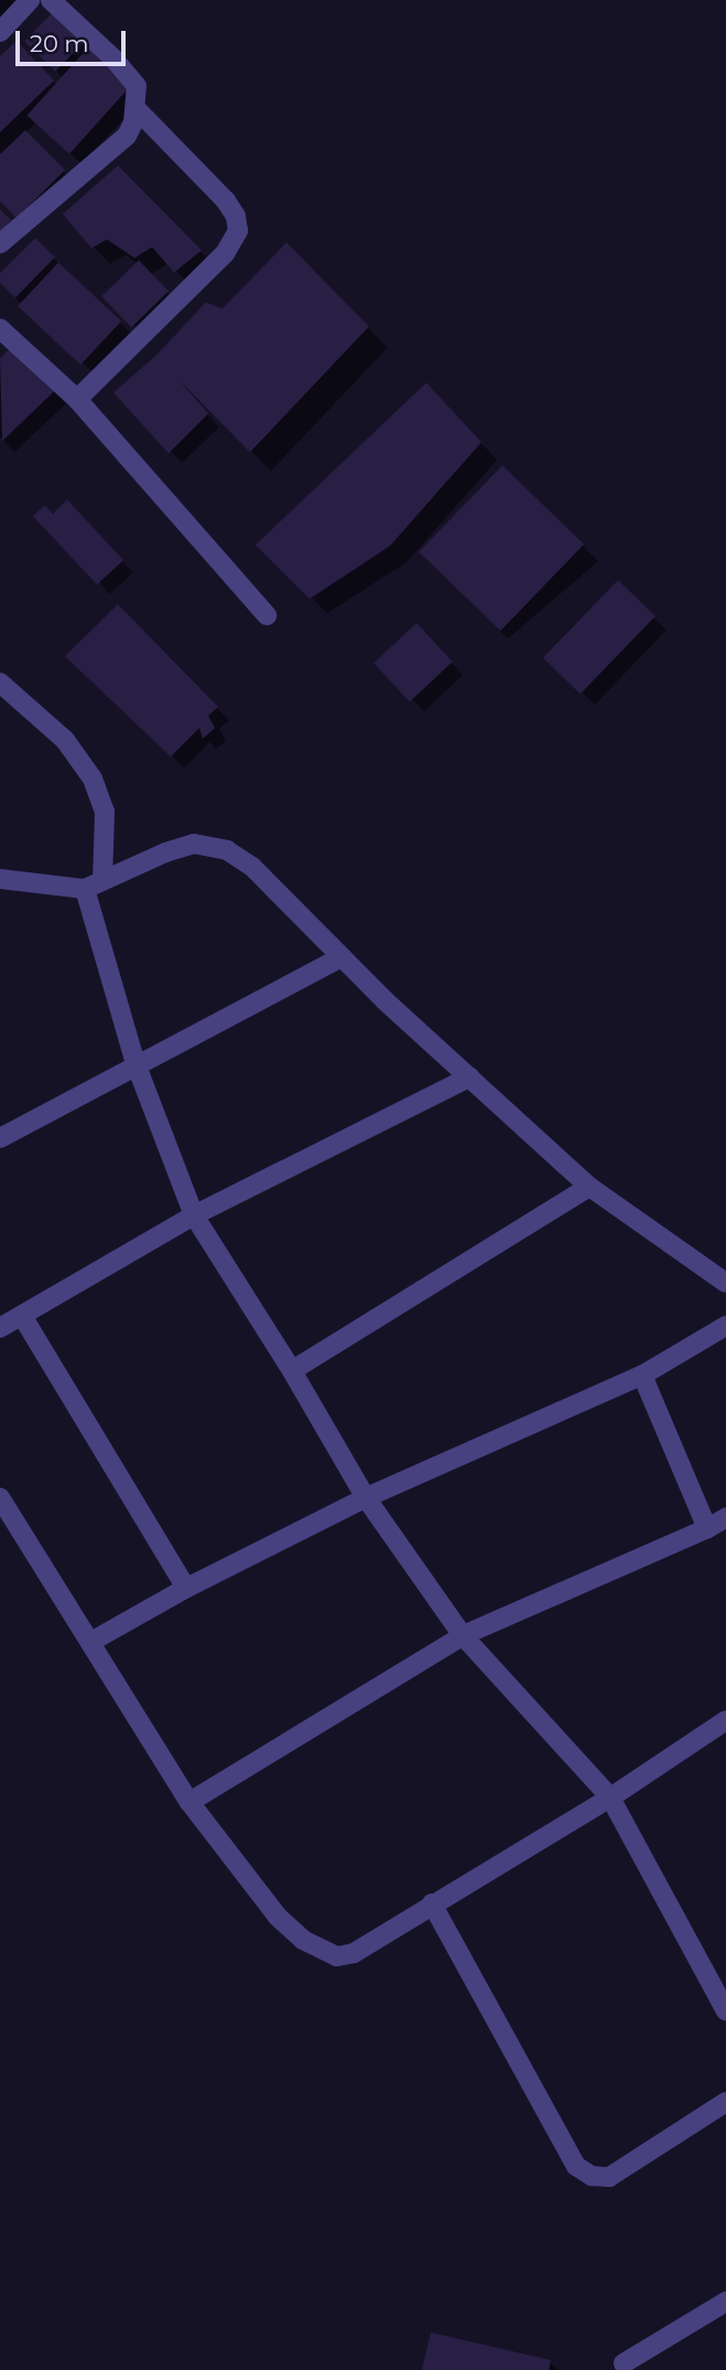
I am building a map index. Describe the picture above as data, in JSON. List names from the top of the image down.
{
  "scale_bar": "20 m"
}
